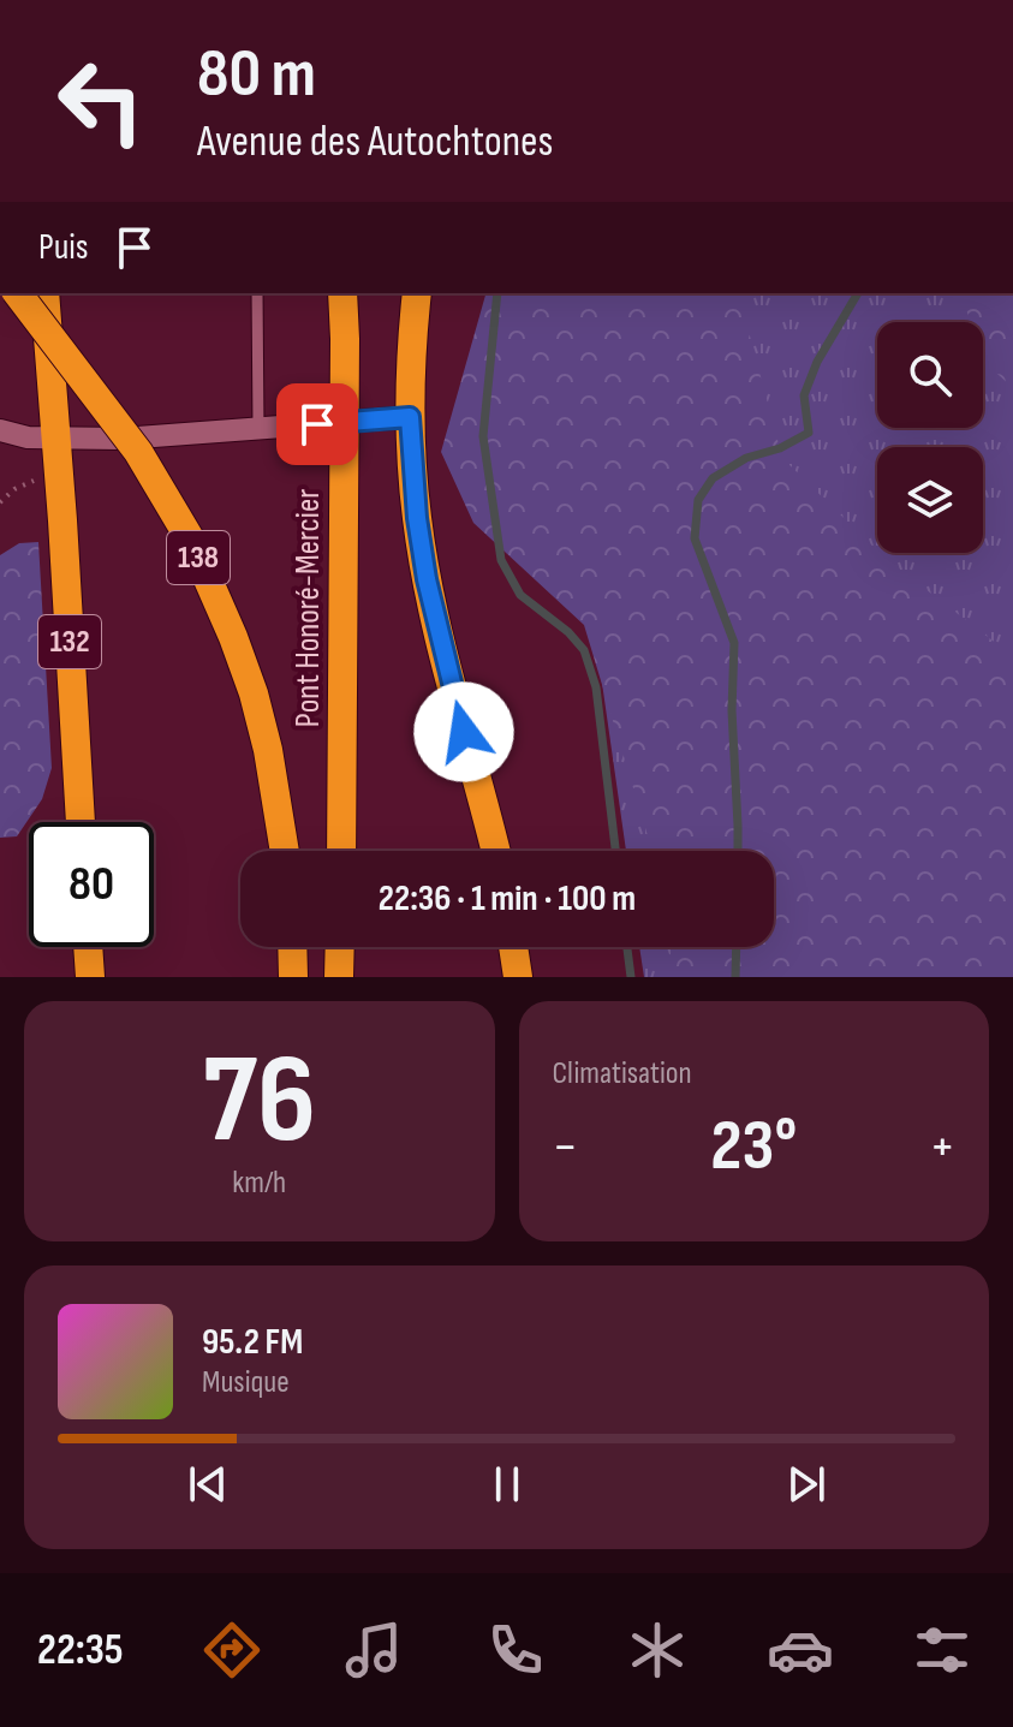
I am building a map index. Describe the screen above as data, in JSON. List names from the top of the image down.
{
  "streets": {
    "highway": ["138", "Pont Honoré-Mercier", "132"]
  },
  "page": {
    "turn": ["80 m", "Avenue des Autochtones"],
    "then": "Puis",
    "limit": "80",
    "trip": "22:36 · 1 min · 100 m",
    "tile": [
      ["76", "km/h"],
      "Climatisation"
    ],
    "heat": ["−", "23°", "+"],
    "song": ["95.2 FM", "Musique"],
    "tabs": "22:35"
  }
}
